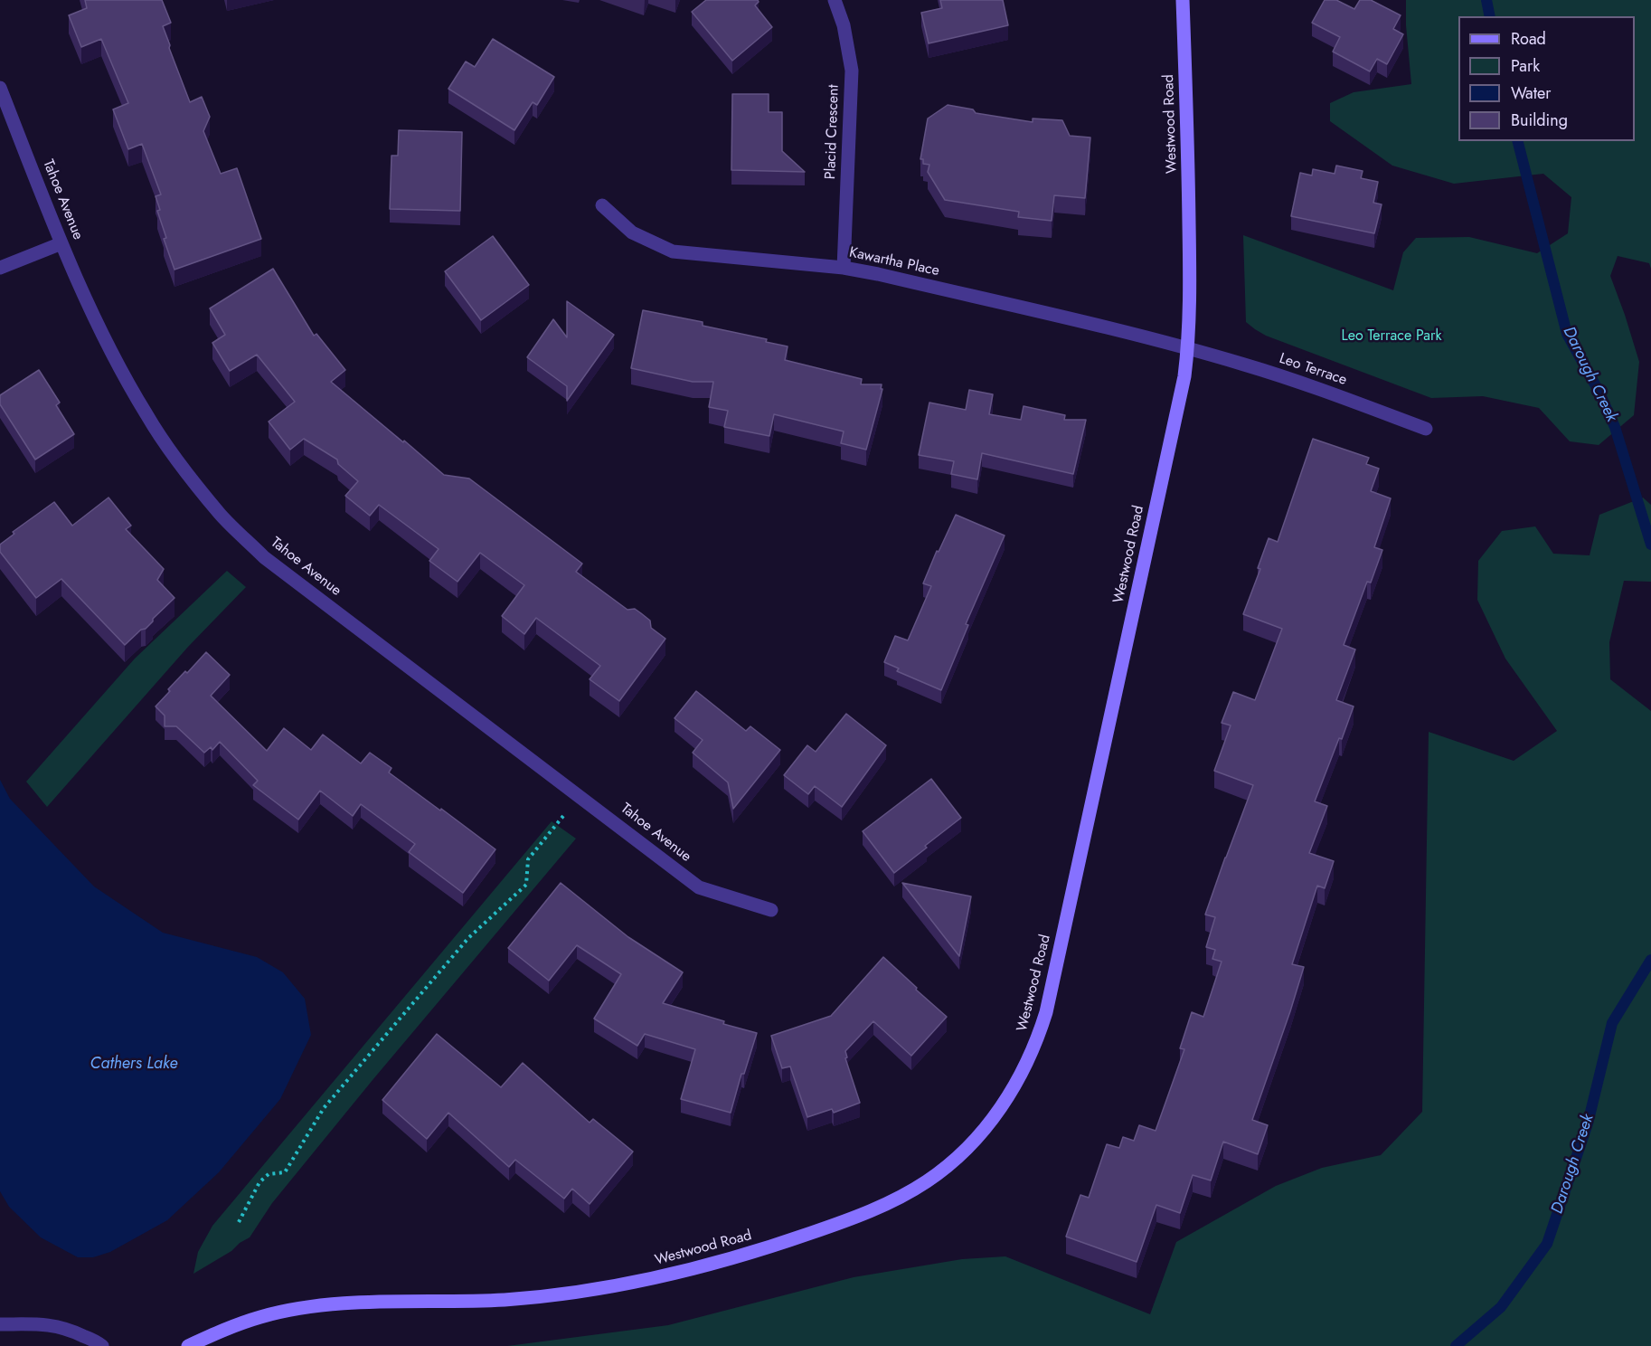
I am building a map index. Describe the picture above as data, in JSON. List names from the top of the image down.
{
  "streets": {
    "street": [
      "Westwood Road",
      "Placid Crescent",
      "Tahoe Avenue",
      "Kawartha Place",
      "Leo Terrace"
    ]
  },
  "crossings": [
    ["Westwood Road", "Kawartha Place"],
    ["Westwood Road", "Leo Terrace"],
    ["Placid Crescent", "Kawartha Place"],
    ["Kawartha Place", "Leo Terrace"]
  ],
  "water": ["Darough Creek", "Cathers Lake"],
  "parks": ["Leo Terrace Park"],
  "legend": [
    "Road",
    "Park",
    "Water",
    "Building"
  ]
}
